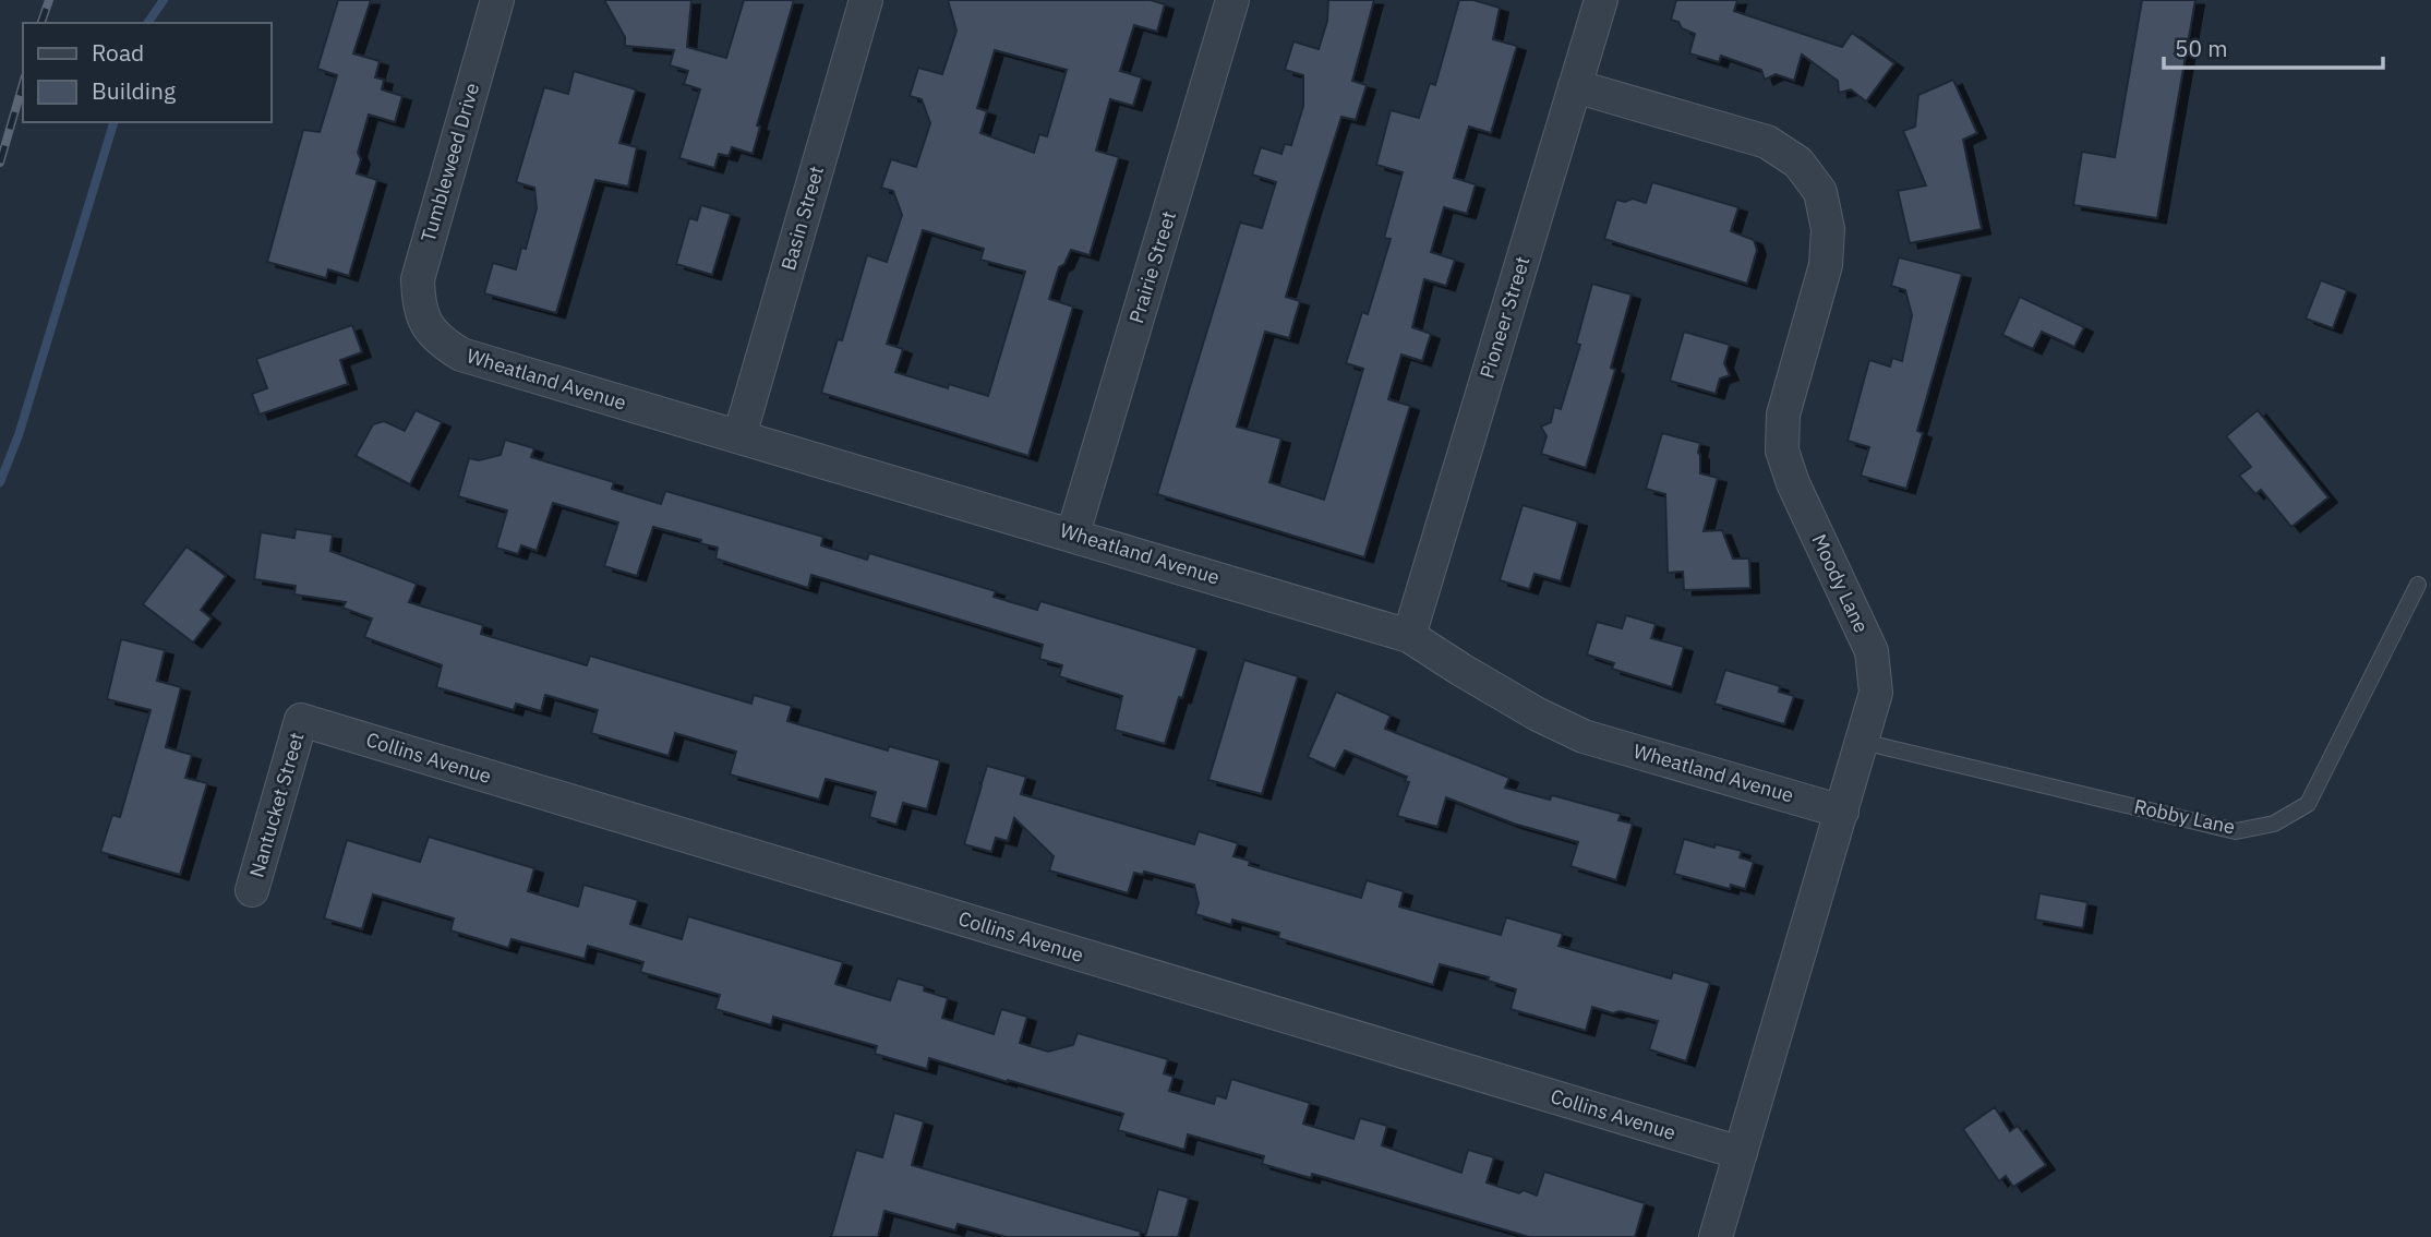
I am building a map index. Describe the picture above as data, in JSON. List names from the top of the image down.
{
  "streets": {
    "street": [
      "Tumbleweed Drive",
      "Basin Street",
      "Prairie Street",
      "Pioneer Street",
      "Wheatland Avenue",
      "Moody Lane",
      "Collins Avenue",
      "Nantucket Street"
    ],
    "lane": ["Robby Lane"]
  },
  "crossings": [
    ["Tumbleweed Drive", "Wheatland Avenue"],
    ["Basin Street", "Wheatland Avenue"],
    ["Prairie Street", "Wheatland Avenue"],
    ["Pioneer Street", "Wheatland Avenue"],
    ["Pioneer Street", "Moody Lane"],
    ["Wheatland Avenue", "Moody Lane"],
    ["Moody Lane", "Collins Avenue"],
    ["Moody Lane", "Robby Lane"],
    ["Collins Avenue", "Nantucket Street"]
  ],
  "legend": ["Road", "Building"],
  "scale_bar": "50 m"
}
